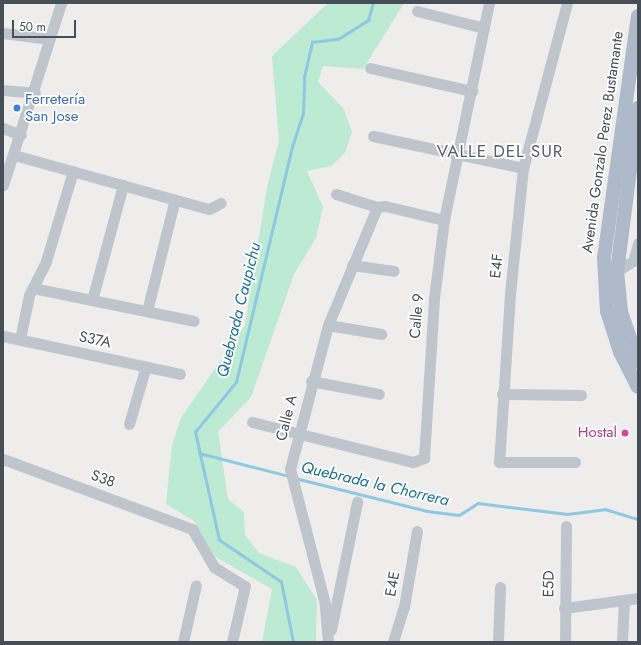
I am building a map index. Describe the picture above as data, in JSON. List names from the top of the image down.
{
  "streets": {
    "main road": ["Avenida Gonzalo Perez Bustamante"],
    "street": [
      "E4F",
      "Calle 9",
      "S37A",
      "Calle A",
      "S38",
      "E4E",
      "E5D"
    ]
  },
  "crossings": [
    ["Calle 9", "Calle A"]
  ],
  "districts": ["VALLE DEL SUR"],
  "water": ["Quebrada Caupichu", "Quebrada la Chorrera"],
  "places": ["Ferretería San Jose", "Hostal"],
  "scale_bar": "50 m"
}
